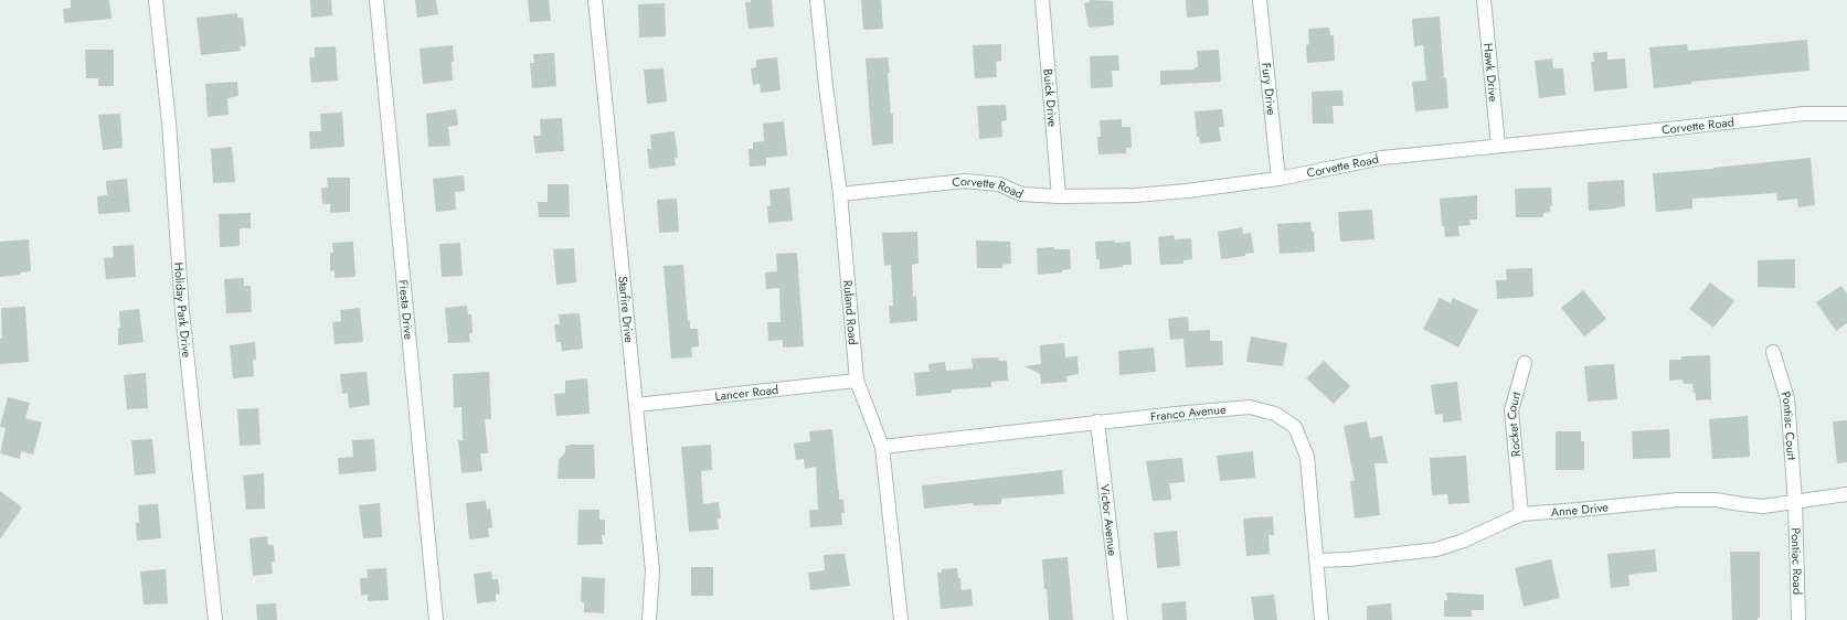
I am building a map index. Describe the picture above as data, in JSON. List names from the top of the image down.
{
  "streets": {
    "street": [
      "Hawk Drive",
      "Fury Drive",
      "Buick Drive",
      "Corvette Road",
      "Holiday Park Drive",
      "Fiesta Drive",
      "Starfire Drive",
      "Ruland Road",
      "Lancer Road",
      "Franco Avenue",
      "Rocket Court",
      "Pontiac Court",
      "Anne Drive",
      "Victor Avenue",
      "Pontiac Road"
    ]
  },
  "crossings": [
    ["Hawk Drive", "Corvette Road"],
    ["Fury Drive", "Corvette Road"],
    ["Buick Drive", "Corvette Road"],
    ["Corvette Road", "Ruland Road"],
    ["Starfire Drive", "Lancer Road"],
    ["Ruland Road", "Lancer Road"],
    ["Ruland Road", "Franco Avenue"],
    ["Franco Avenue", "Anne Drive"],
    ["Franco Avenue", "Victor Avenue"],
    ["Rocket Court", "Anne Drive"],
    ["Pontiac Court", "Anne Drive"],
    ["Pontiac Court", "Pontiac Road"],
    ["Anne Drive", "Pontiac Road"]
  ]
}
